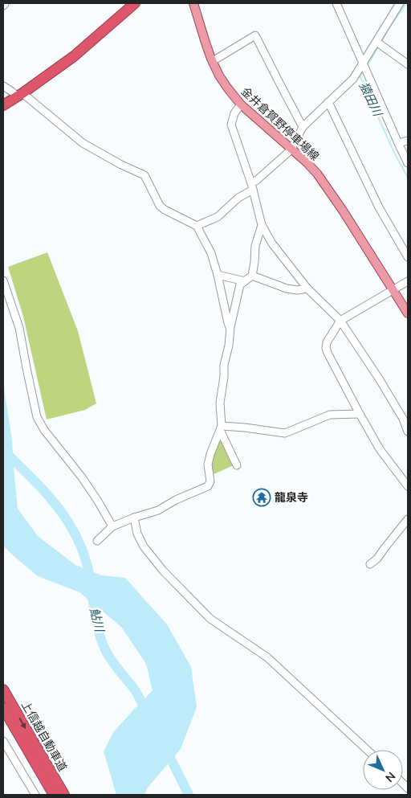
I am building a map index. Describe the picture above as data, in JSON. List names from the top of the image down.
{
  "streets": {
    "highway": ["上信越自動車道"],
    "main road": ["金井倉賀野停車場線"]
  },
  "water": ["猿田川", "鮎川"],
  "places": {
    "temple": ["龍泉寺"]
  },
  "north": "bottom right"
}
